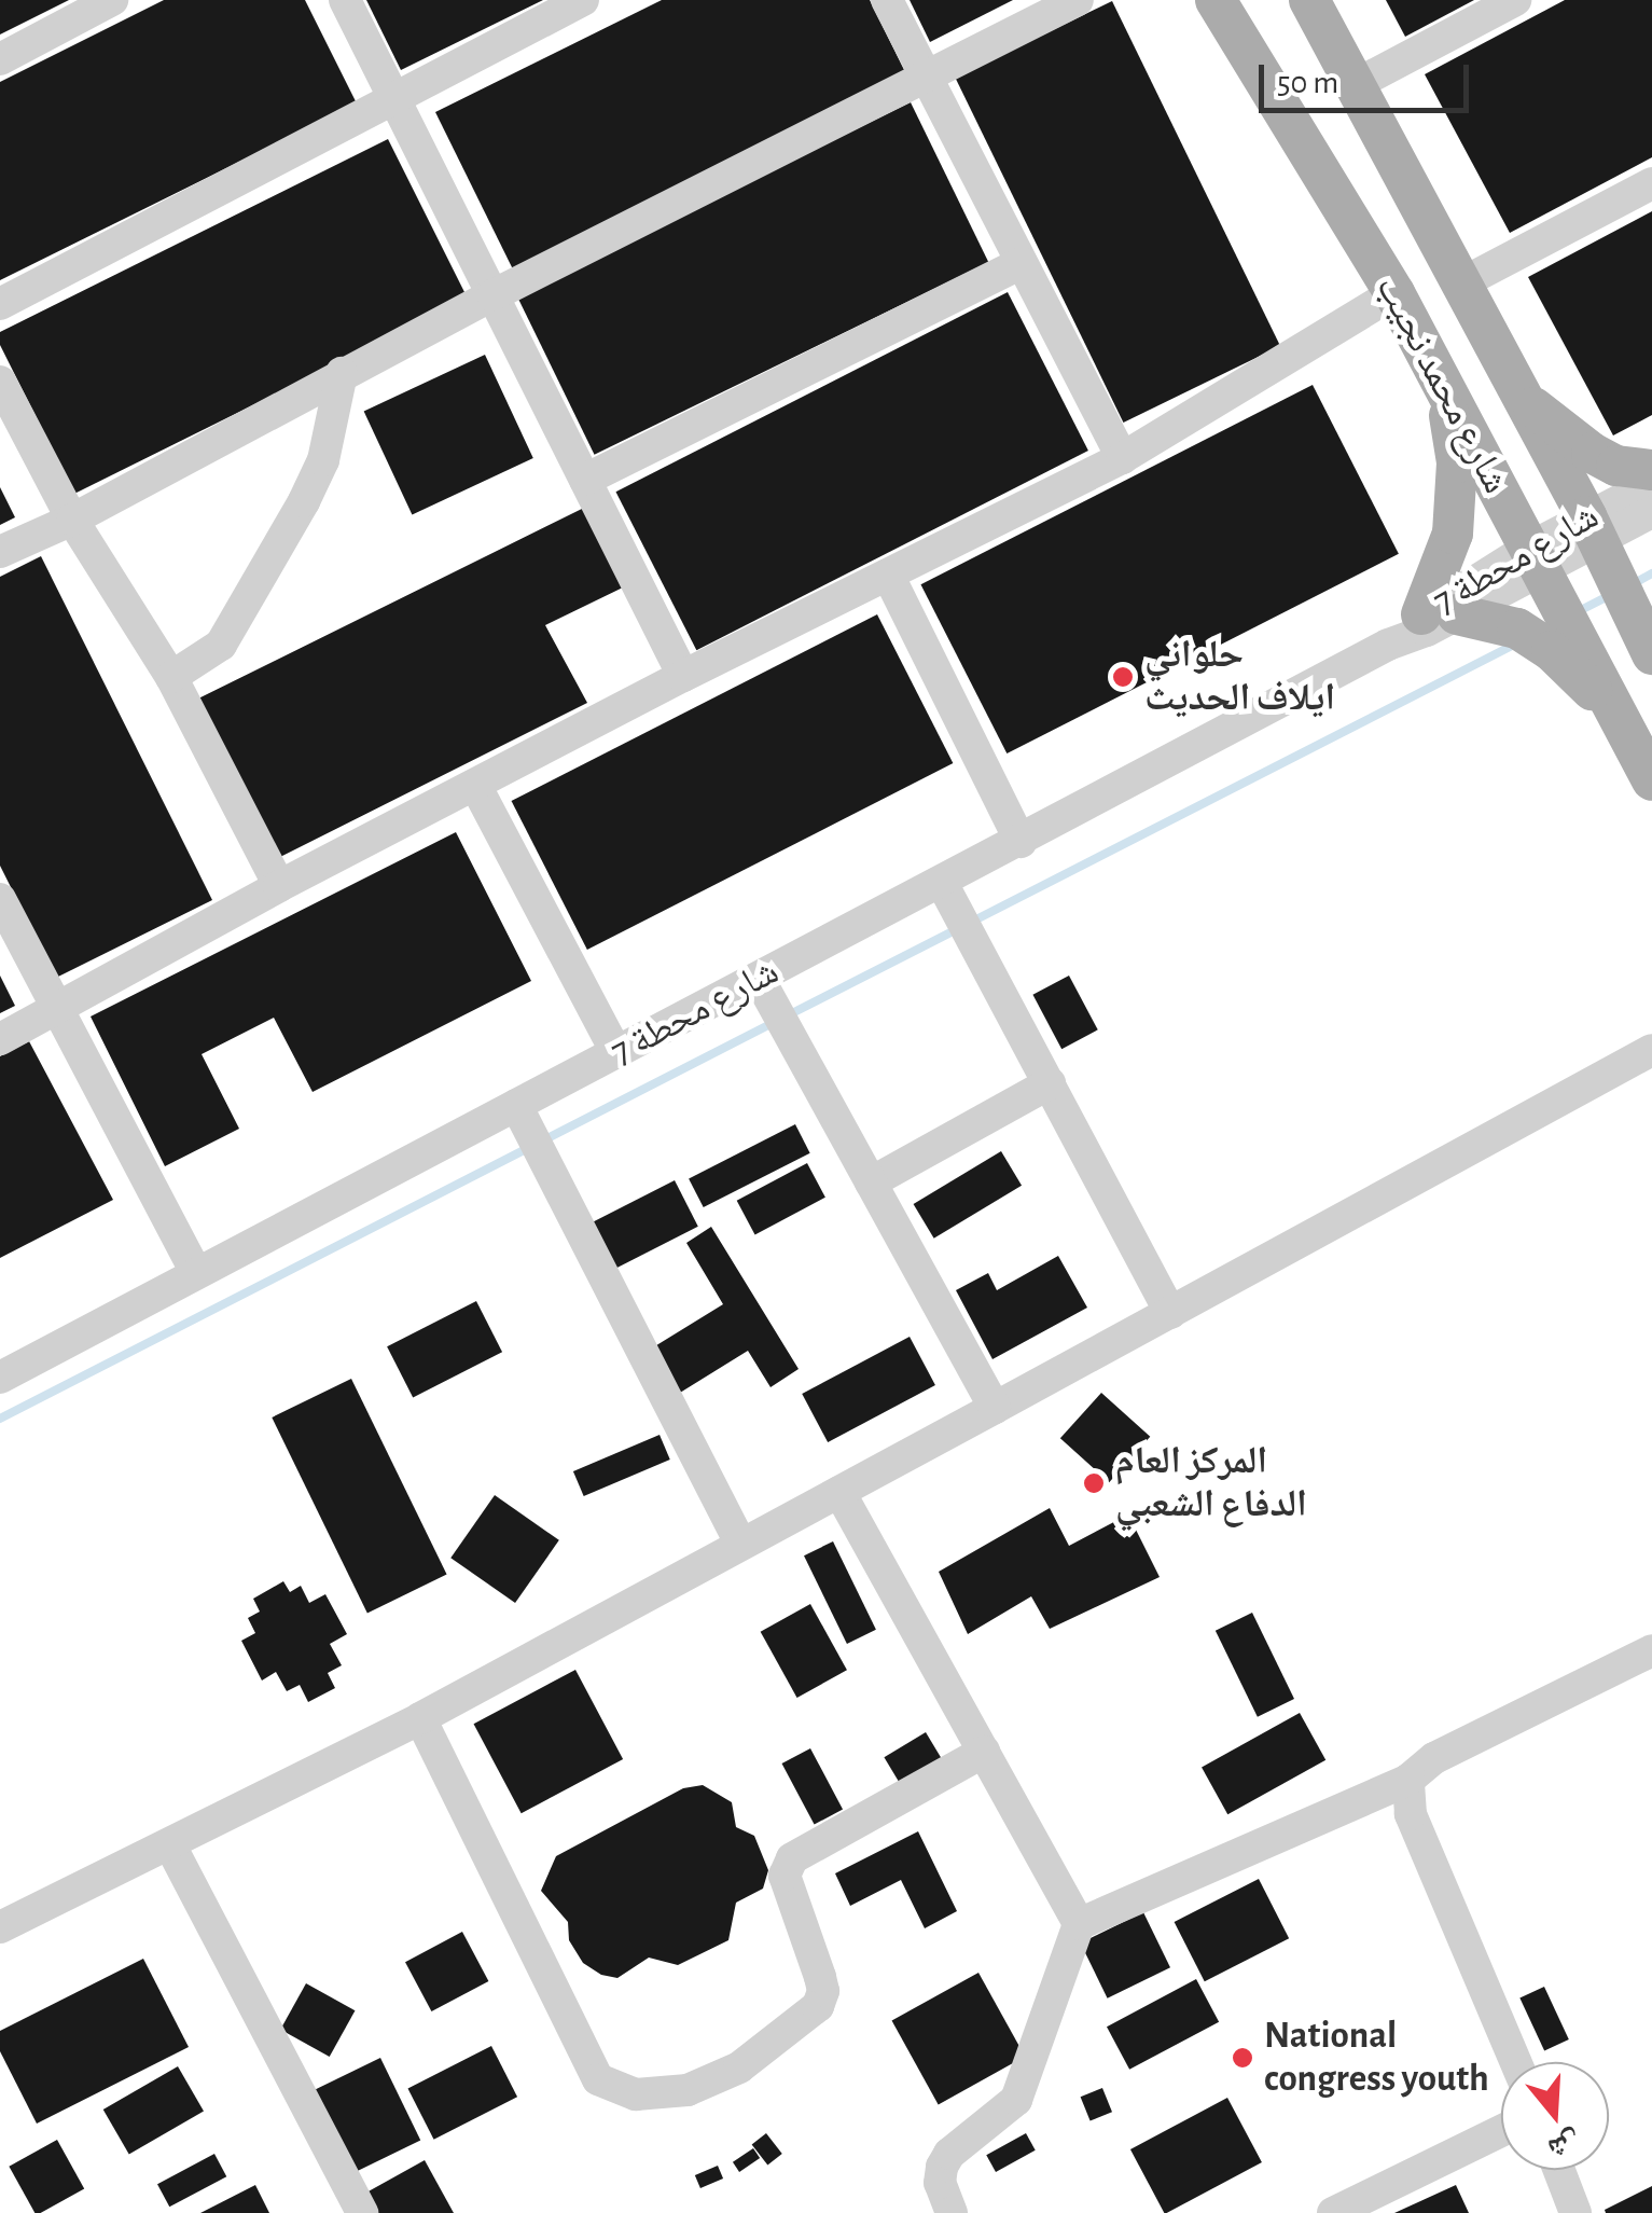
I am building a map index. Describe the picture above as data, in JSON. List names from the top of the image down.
{
  "streets": {
    "main road": ["شارع محمد نجيب"],
    "street": ["شارع محطة 7"]
  },
  "crossings": [
    ["شارع محمد نجيب", "شارع محطة 7"]
  ],
  "places": ["حلواني ايلاف الحديث", "المركز العام الدفاع الشعبي", "National congress youth"],
  "scale_bar": "50 m",
  "north": "bottom"
}
